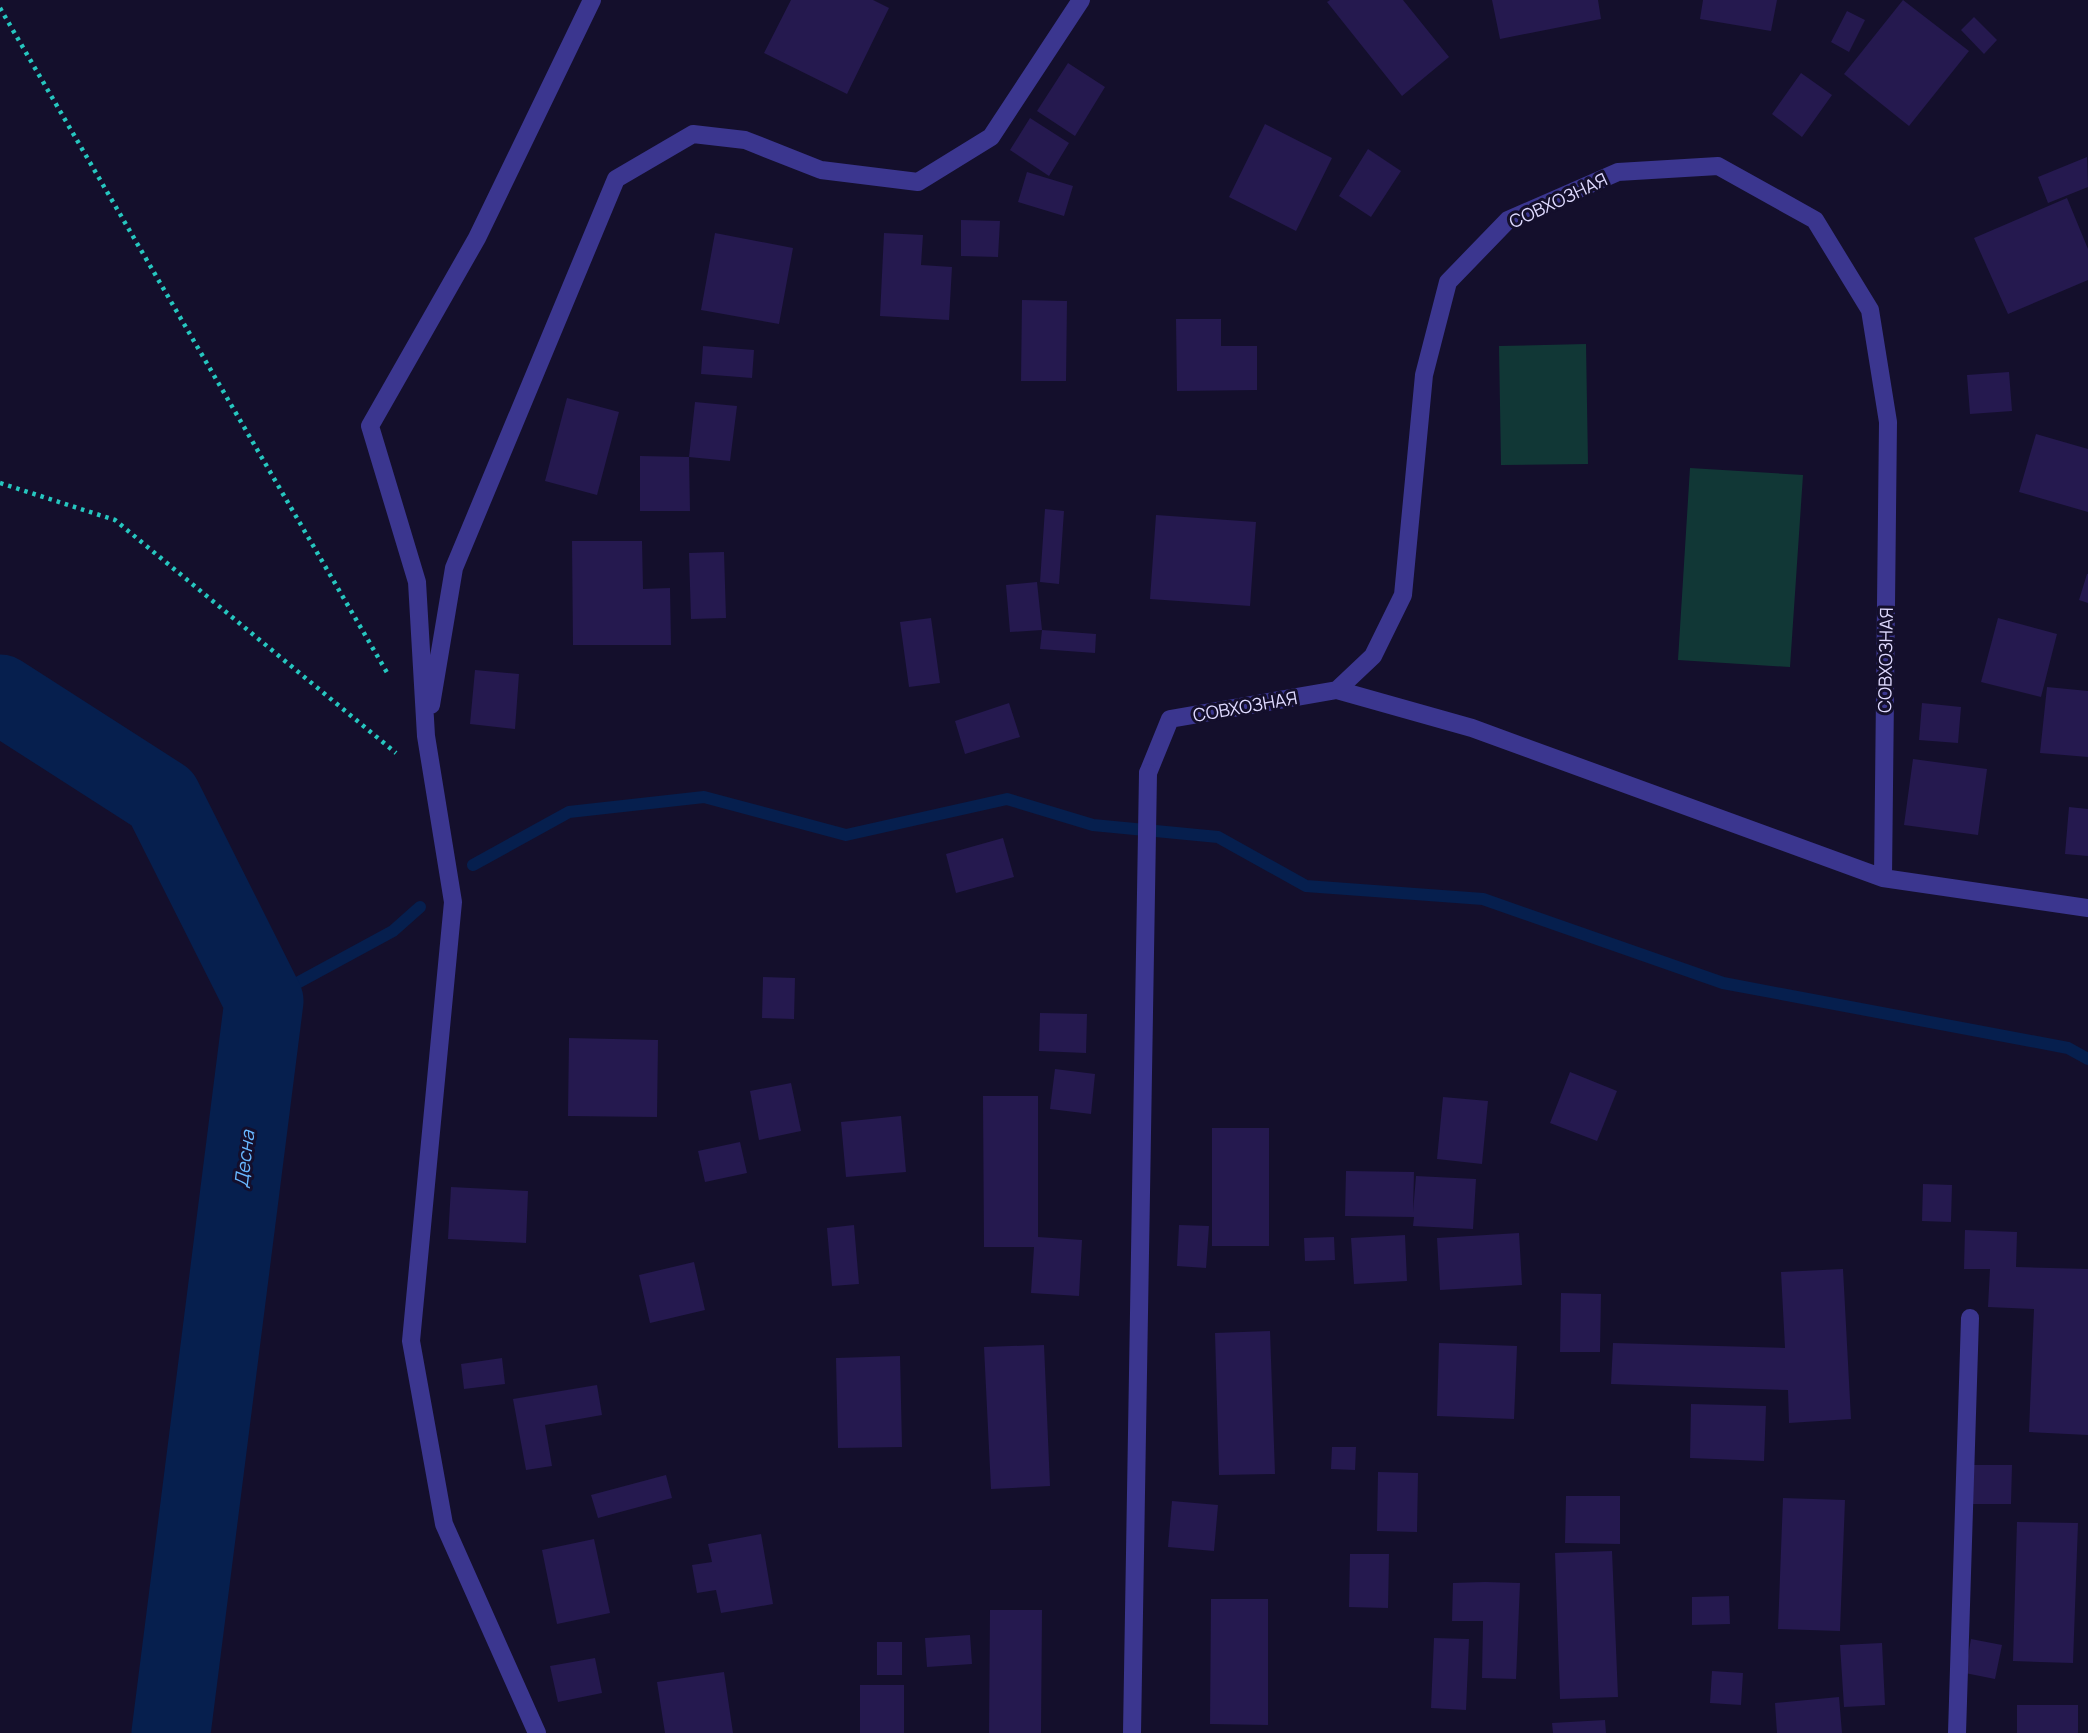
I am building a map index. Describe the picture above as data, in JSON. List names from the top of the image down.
{
  "streets": {
    "street": ["СОВХОЗНАЯ"]
  },
  "water": ["Десна"]
}
